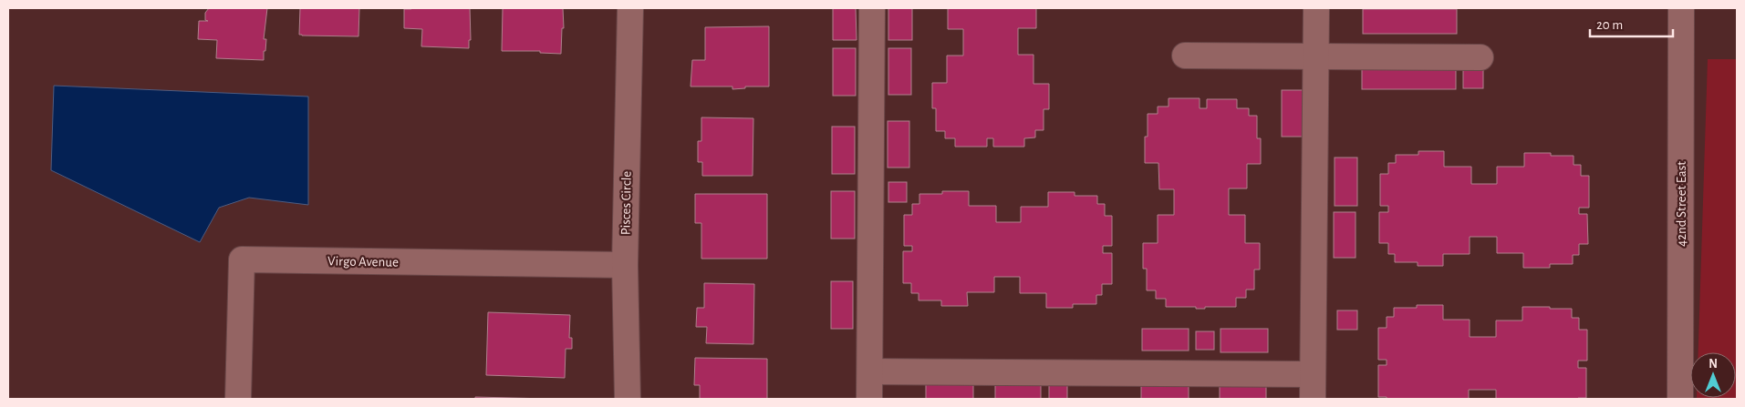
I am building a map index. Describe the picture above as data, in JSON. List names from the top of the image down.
{
  "streets": {
    "street": ["Pisces Circle", "42nd Street East", "Virgo Avenue"]
  },
  "crossings": [
    ["Pisces Circle", "Virgo Avenue"]
  ],
  "scale_bar": "20 m",
  "north": "top"
}
